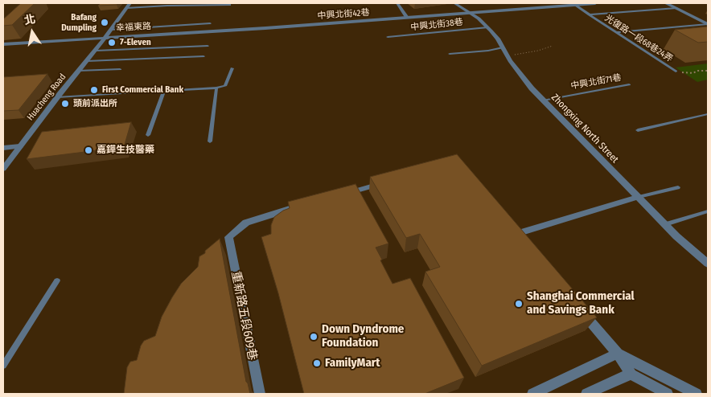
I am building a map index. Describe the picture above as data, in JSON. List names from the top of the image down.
{
  "streets": {
    "street": [
      "中興北街42巷",
      "幸福東路",
      "Huacheng Road",
      "Zhongxing North Street",
      "重新路五段609巷"
    ],
    "lane": ["中興北街38巷", "光復路一段68巷24弄", "中興北街71巷"]
  },
  "crossings": [
    ["中興北街42巷", "幸福東路"],
    ["中興北街42巷", "光復路一段68巷24弄"],
    ["中興北街42巷", "Zhongxing North Street"],
    ["中興北街38巷", "Zhongxing North Street"],
    ["幸福東路", "Huacheng Road"],
    ["中興北街71巷", "Zhongxing North Street"]
  ],
  "places": [
    "Bafang Dumpling",
    "7-Eleven",
    "First Commercial Bank",
    "頭前派出所",
    "嘉鏵生技醫藥",
    "Shanghai Commercial and Savings Bank",
    "Down Dyndrome Foundation",
    "FamilyMart"
  ],
  "north": "top"
}
